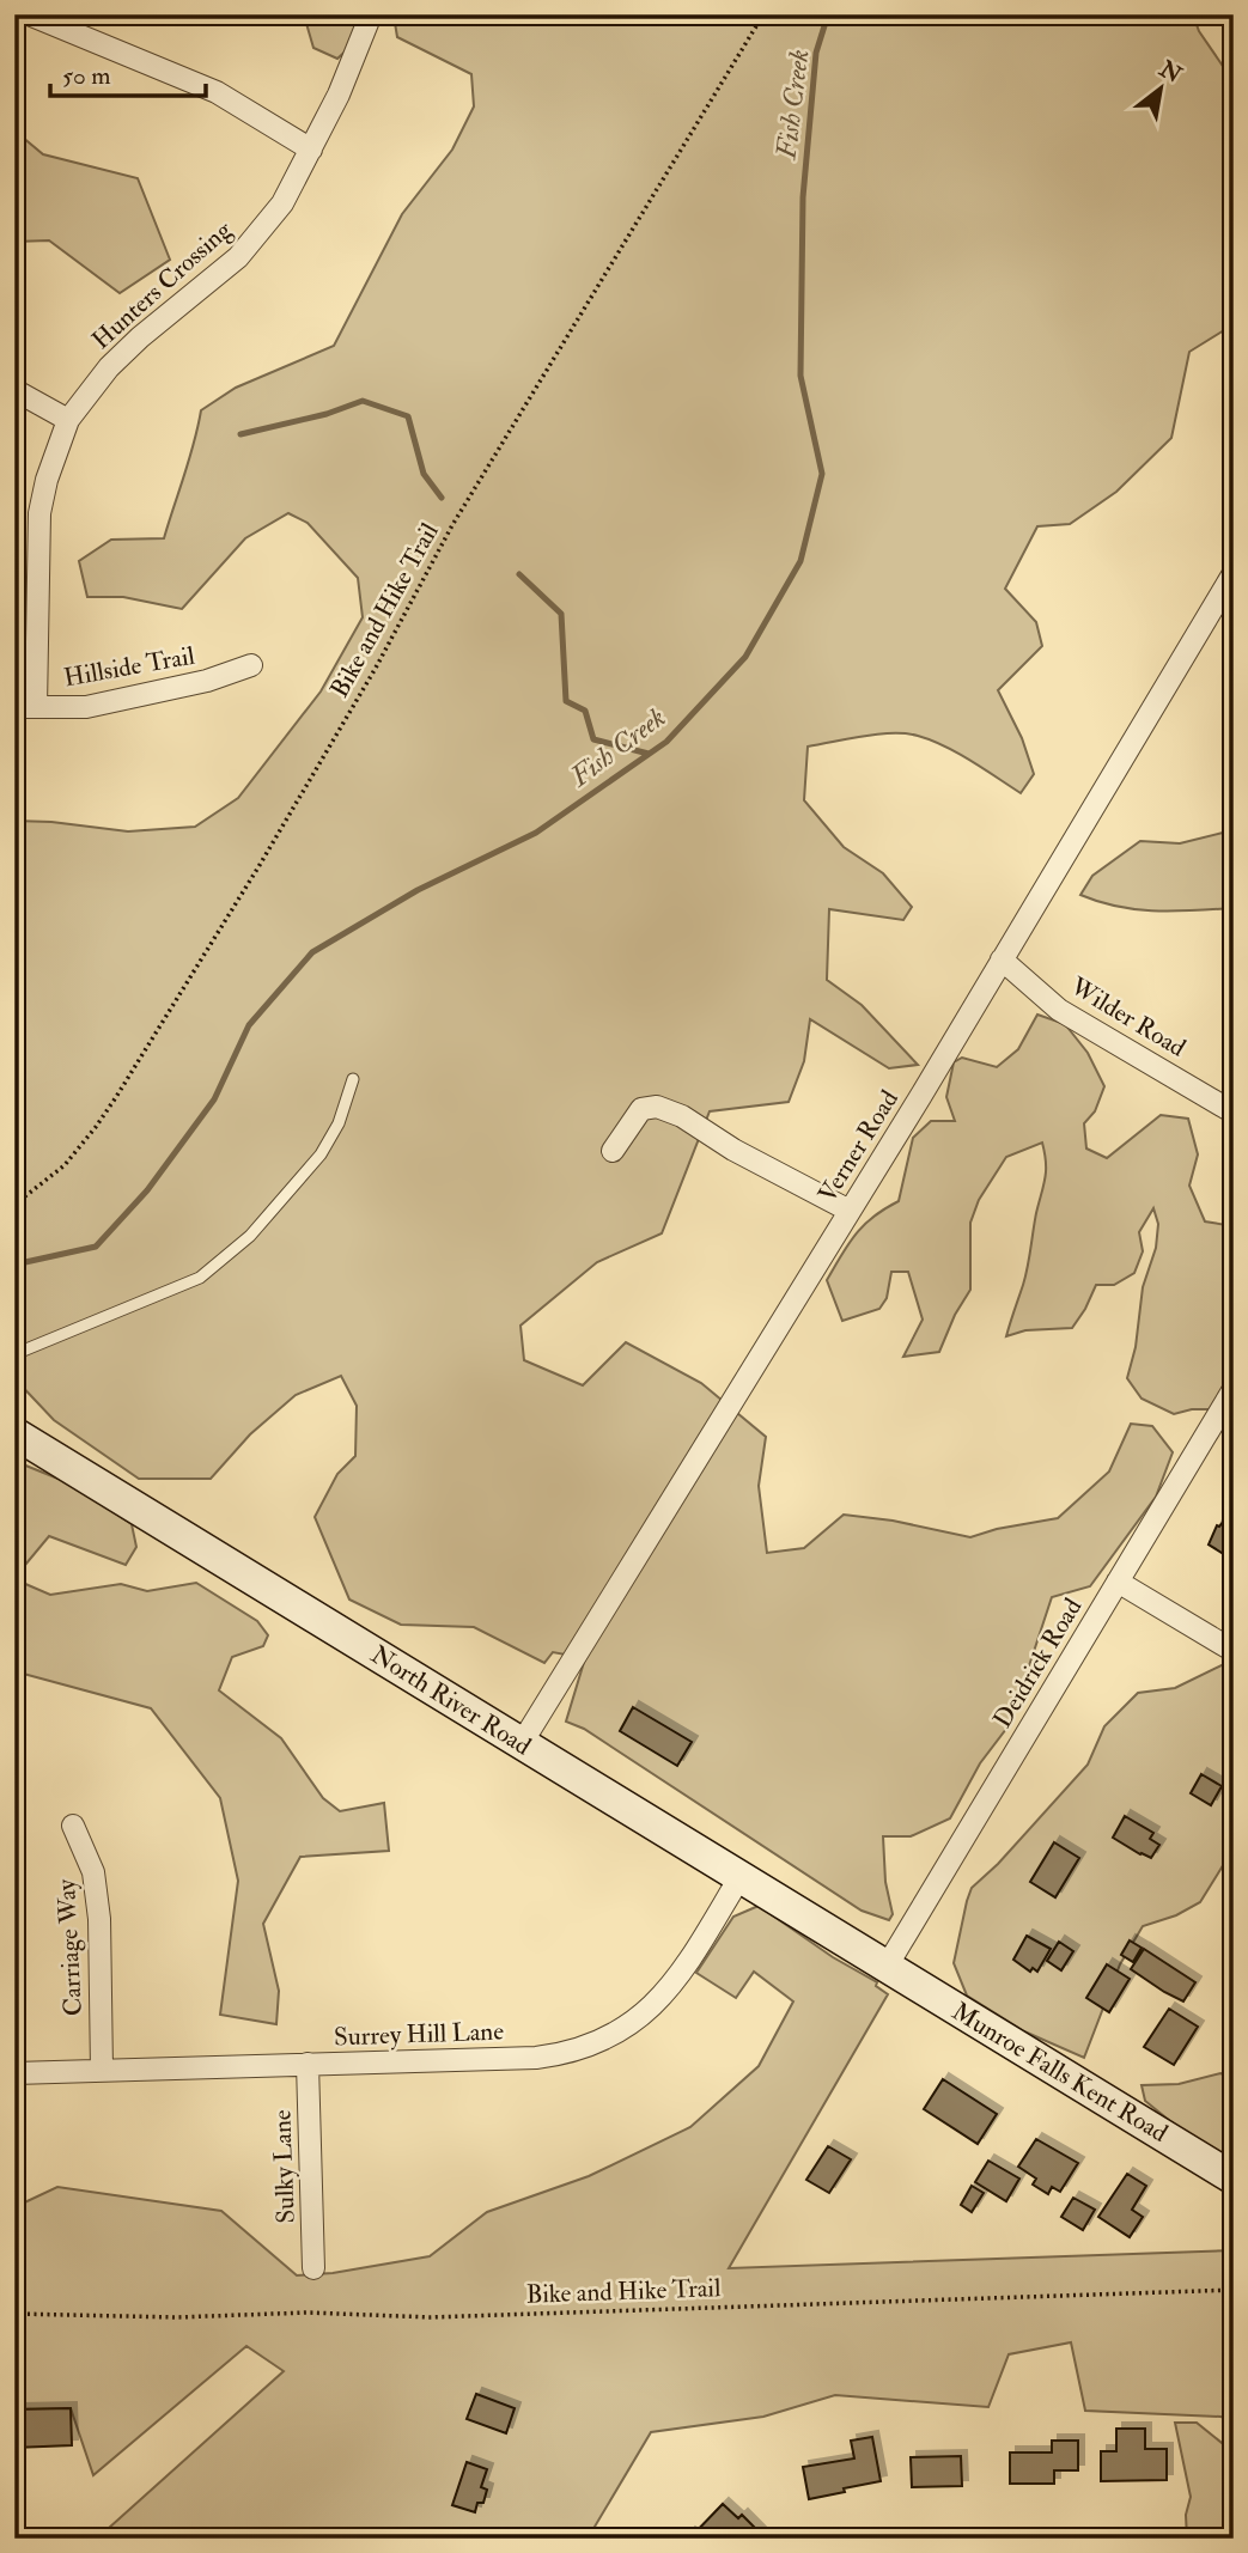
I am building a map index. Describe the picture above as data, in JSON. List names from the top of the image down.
{
  "streets": {
    "street": [
      "Hunters Crossing",
      "Hillside Trail",
      "Wilder Road",
      "Verner Road",
      "Deidrick Road",
      "North River Road",
      "Carriage Way",
      "Surrey Hill Lane",
      "Munroe Falls Kent Road",
      "Sulky Lane"
    ],
    "path": ["Bike and Hike Trail"]
  },
  "crossings": [
    ["Hunters Crossing", "Hillside Trail"],
    ["Wilder Road", "Verner Road"],
    ["Verner Road", "North River Road"],
    ["Deidrick Road", "North River Road"],
    ["Deidrick Road", "Munroe Falls Kent Road"],
    ["North River Road", "Surrey Hill Lane"],
    ["North River Road", "Munroe Falls Kent Road"],
    ["Carriage Way", "Surrey Hill Lane"],
    ["Surrey Hill Lane", "Sulky Lane"]
  ],
  "water": ["Fish Creek"],
  "scale_bar": "50 m",
  "north": "top right"
}
